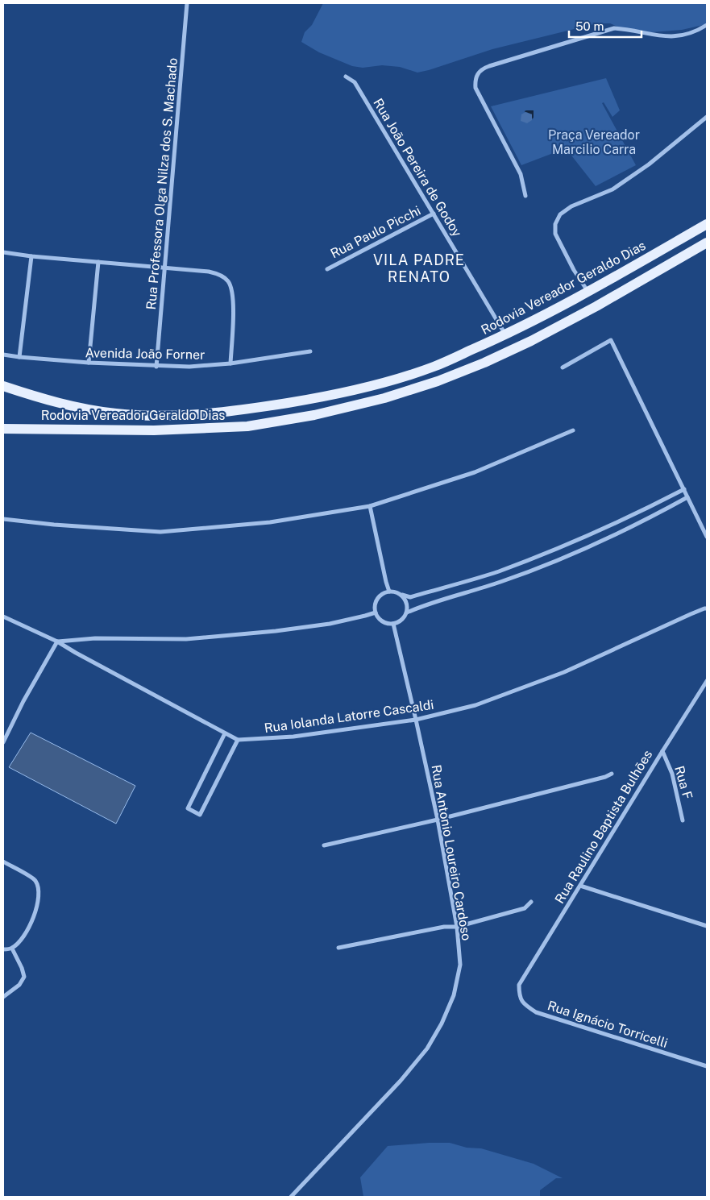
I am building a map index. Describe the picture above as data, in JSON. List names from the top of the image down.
{
  "streets": {
    "main road": ["Rodovia Vereador Geraldo Dias"],
    "street": [
      "Rua João Pereira de Godoy",
      "Rua Professora Olga Nilza dos S. Machado",
      "Rua Paulo Picchi",
      "Avenida João Forner",
      "Rua Iolanda Latorre Cascaldi",
      "Rua F",
      "Rua Raulino Baptista Bulhões",
      "Rua Antonio Loureiro Cardoso",
      "Rua Ignácio Torricelli"
    ]
  },
  "crossings": [
    ["Rua João Pereira de Godoy", "Rua Paulo Picchi"],
    ["Rua João Pereira de Godoy", "Rodovia Vereador Geraldo Dias"],
    ["Rua Professora Olga Nilza dos S. Machado", "Avenida João Forner"],
    ["Rua Iolanda Latorre Cascaldi", "Rua Antonio Loureiro Cardoso"],
    ["Rua F", "Rua Raulino Baptista Bulhões"],
    ["Rua Raulino Baptista Bulhões", "Rua Ignácio Torricelli"]
  ],
  "districts": ["VILA PADRE RENATO"],
  "parks": ["Praça Vereador Marcilio Carra"],
  "scale_bar": "50 m"
}
